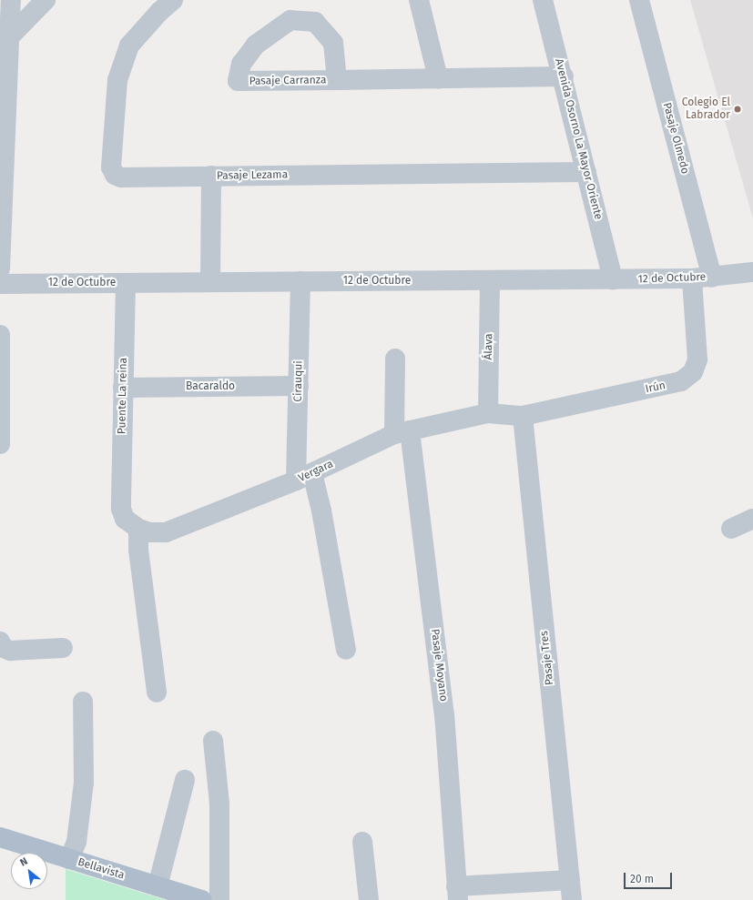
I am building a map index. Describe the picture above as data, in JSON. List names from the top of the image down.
{
  "streets": {
    "main road": ["Bellavista"],
    "street": [
      "Pasaje Carranza",
      "Pasaje Olmedo",
      "Avenida Osorno La Mayor Oriente",
      "Pasaje Lezama",
      "12 de Octubre",
      "Álava",
      "Cirauqui",
      "Bacaraldo",
      "Irún",
      "Puente La reina",
      "Vergara",
      "Pasaje Tres",
      "Pasaje Moyano"
    ]
  },
  "crossings": [
    ["Pasaje Carranza", "Avenida Osorno La Mayor Oriente"],
    ["Pasaje Olmedo", "12 de Octubre"],
    ["Avenida Osorno La Mayor Oriente", "Pasaje Lezama"],
    ["Avenida Osorno La Mayor Oriente", "12 de Octubre"],
    ["12 de Octubre", "Álava"],
    ["12 de Octubre", "Cirauqui"],
    ["12 de Octubre", "Irún"],
    ["12 de Octubre", "Puente La reina"],
    ["Álava", "Vergara"],
    ["Cirauqui", "Bacaraldo"],
    ["Cirauqui", "Vergara"],
    ["Bacaraldo", "Puente La reina"],
    ["Irún", "Vergara"],
    ["Irún", "Pasaje Tres"],
    ["Puente La reina", "Vergara"],
    ["Vergara", "Pasaje Tres"],
    ["Vergara", "Pasaje Moyano"]
  ],
  "places": ["Colegio El Labrador"],
  "scale_bar": "20 m",
  "north": "top left"
}
